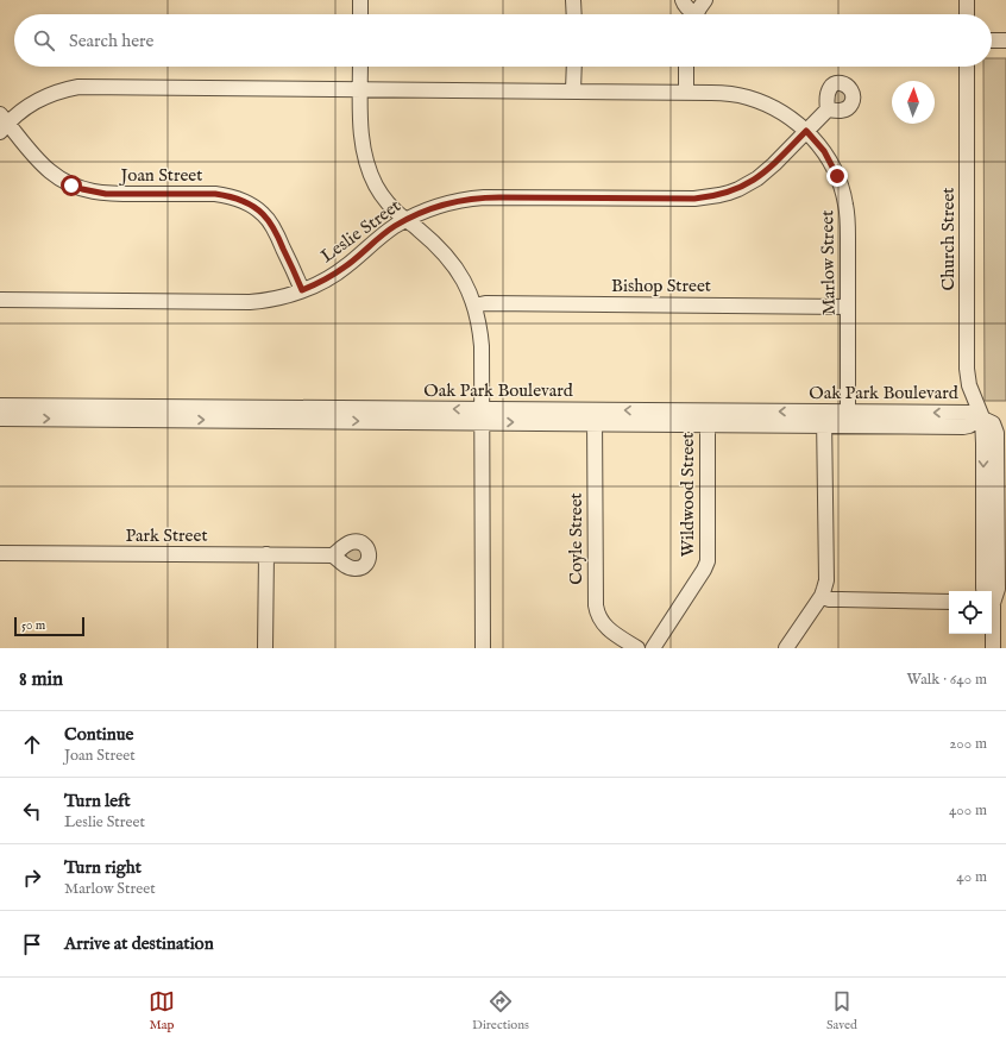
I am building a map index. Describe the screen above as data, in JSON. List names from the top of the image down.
{
  "streets": {
    "street": [
      "Joan Street",
      "Leslie Street",
      "Church Street",
      "Marlow Street",
      "Bishop Street",
      "Oak Park Boulevard",
      "Wildwood Street",
      "Park Street",
      "Coyle Street"
    ]
  },
  "crossings": [
    ["Joan Street", "Leslie Street"],
    ["Joan Street", "Marlow Street"],
    ["Leslie Street", "Marlow Street"],
    ["Church Street", "Oak Park Boulevard"],
    ["Marlow Street", "Bishop Street"],
    ["Marlow Street", "Oak Park Boulevard"],
    ["Oak Park Boulevard", "Wildwood Street"],
    ["Oak Park Boulevard", "Coyle Street"]
  ],
  "scale_bar": "50 m",
  "north": "top",
  "page": {
    "search": "Search here",
    "scale": "50 m",
    "heading": ["8 min", "Walk · 640 m"],
    "list": [
      ["Continue", "Joan Street", "200 m"],
      ["Turn left", "Leslie Street", "400 m"],
      ["Turn right", "Marlow Street", "40 m"],
      "Arrive at destination"
    ],
    "nav": ["Map", "Directions", "Saved"]
  }
}
